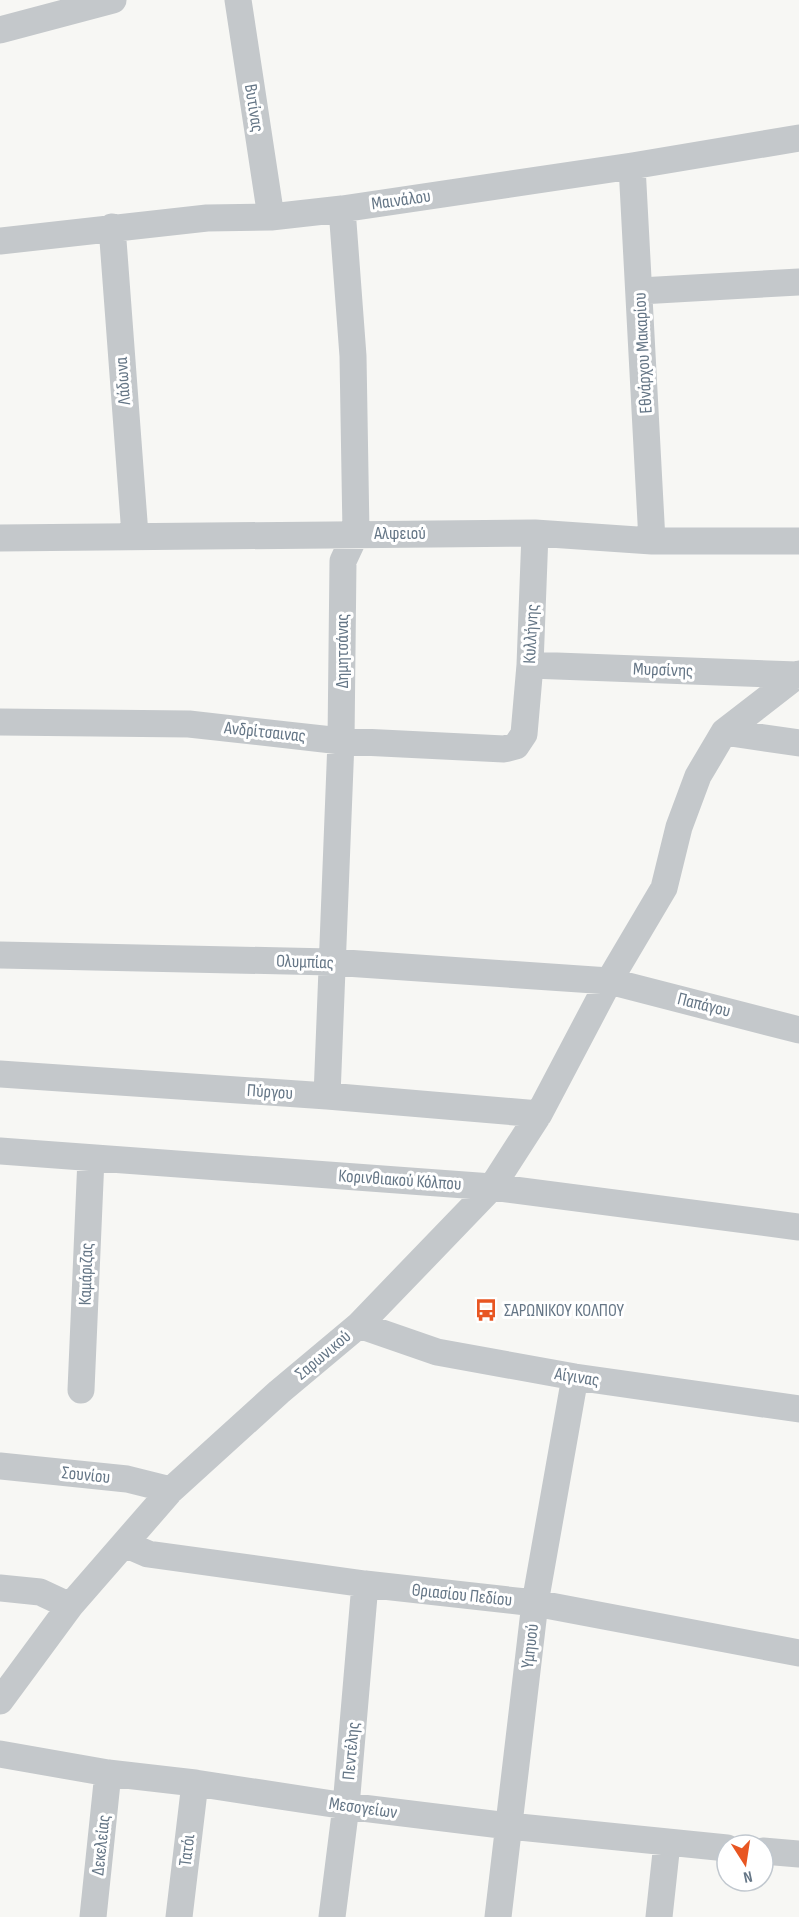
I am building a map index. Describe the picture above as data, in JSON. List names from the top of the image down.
{
  "streets": {
    "street": [
      "Βυτίνας",
      "Μαινάλου",
      "Εθνάρχου Μακαρίου",
      "Λάδωνα",
      "Αλφειού",
      "Κυλλήνης",
      "Δημητσάνας",
      "Μυρσίνης",
      "Ανδρίτσαινας",
      "Ολυμπίας",
      "Παπάγου",
      "Πύργου",
      "Κορινθιακού Κόλπου",
      "Καμάριζας",
      "Σαρωνικού",
      "Αίγινας",
      "Σουνίου",
      "Θριασίου Πεδίου",
      "Υμηυού",
      "Πεντέλης",
      "Μεσογείων",
      "Δεκελείας",
      "Τατόι"
    ]
  },
  "crossings": [
    ["Βυτίνας", "Μαινάλου"],
    ["Μαινάλου", "Εθνάρχου Μακαρίου"],
    ["Μαινάλου", "Λάδωνα"],
    ["Μαινάλου", "Δημητσάνας"],
    ["Εθνάρχου Μακαρίου", "Αλφειού"],
    ["Λάδωνα", "Αλφειού"],
    ["Αλφειού", "Κυλλήνης"],
    ["Αλφειού", "Δημητσάνας"],
    ["Κυλλήνης", "Μυρσίνης"],
    ["Κυλλήνης", "Ανδρίτσαινας"],
    ["Δημητσάνας", "Ανδρίτσαινας"],
    ["Δημητσάνας", "Ολυμπίας"],
    ["Δημητσάνας", "Πύργου"],
    ["Ολυμπίας", "Παπάγου"],
    ["Ολυμπίας", "Σαρωνικού"],
    ["Παπάγου", "Σαρωνικού"],
    ["Πύργου", "Σαρωνικού"],
    ["Κορινθιακού Κόλπου", "Καμάριζας"],
    ["Κορινθιακού Κόλπου", "Σαρωνικού"],
    ["Σαρωνικού", "Αίγινας"],
    ["Σαρωνικού", "Σουνίου"],
    ["Σαρωνικού", "Θριασίου Πεδίου"],
    ["Αίγινας", "Υμηυού"],
    ["Θριασίου Πεδίου", "Υμηυού"],
    ["Θριασίου Πεδίου", "Πεντέλης"],
    ["Υμηυού", "Μεσογείων"],
    ["Πεντέλης", "Μεσογείων"],
    ["Μεσογείων", "Δεκελείας"],
    ["Μεσογείων", "Τατόι"]
  ],
  "places": {
    "bus stop": ["ΣΑΡΩΝΙΚΟΥ ΚΟΛΠΟΥ"]
  },
  "north": "bottom"
}
